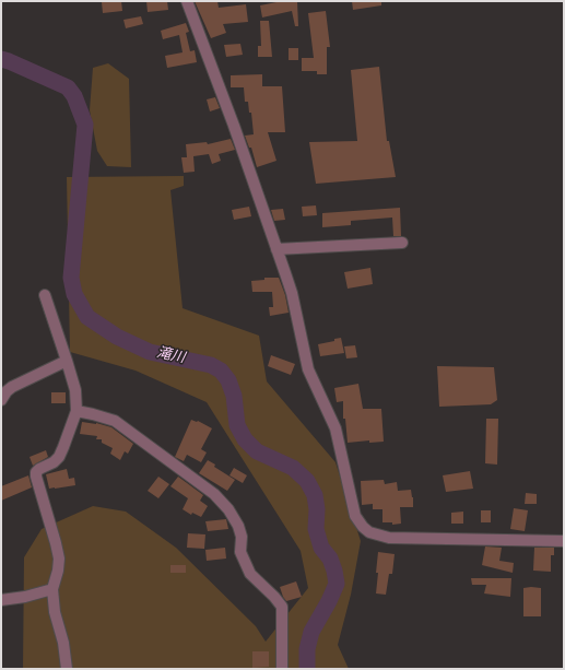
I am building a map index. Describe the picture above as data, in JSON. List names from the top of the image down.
{
  "water": ["滝川"]
}
